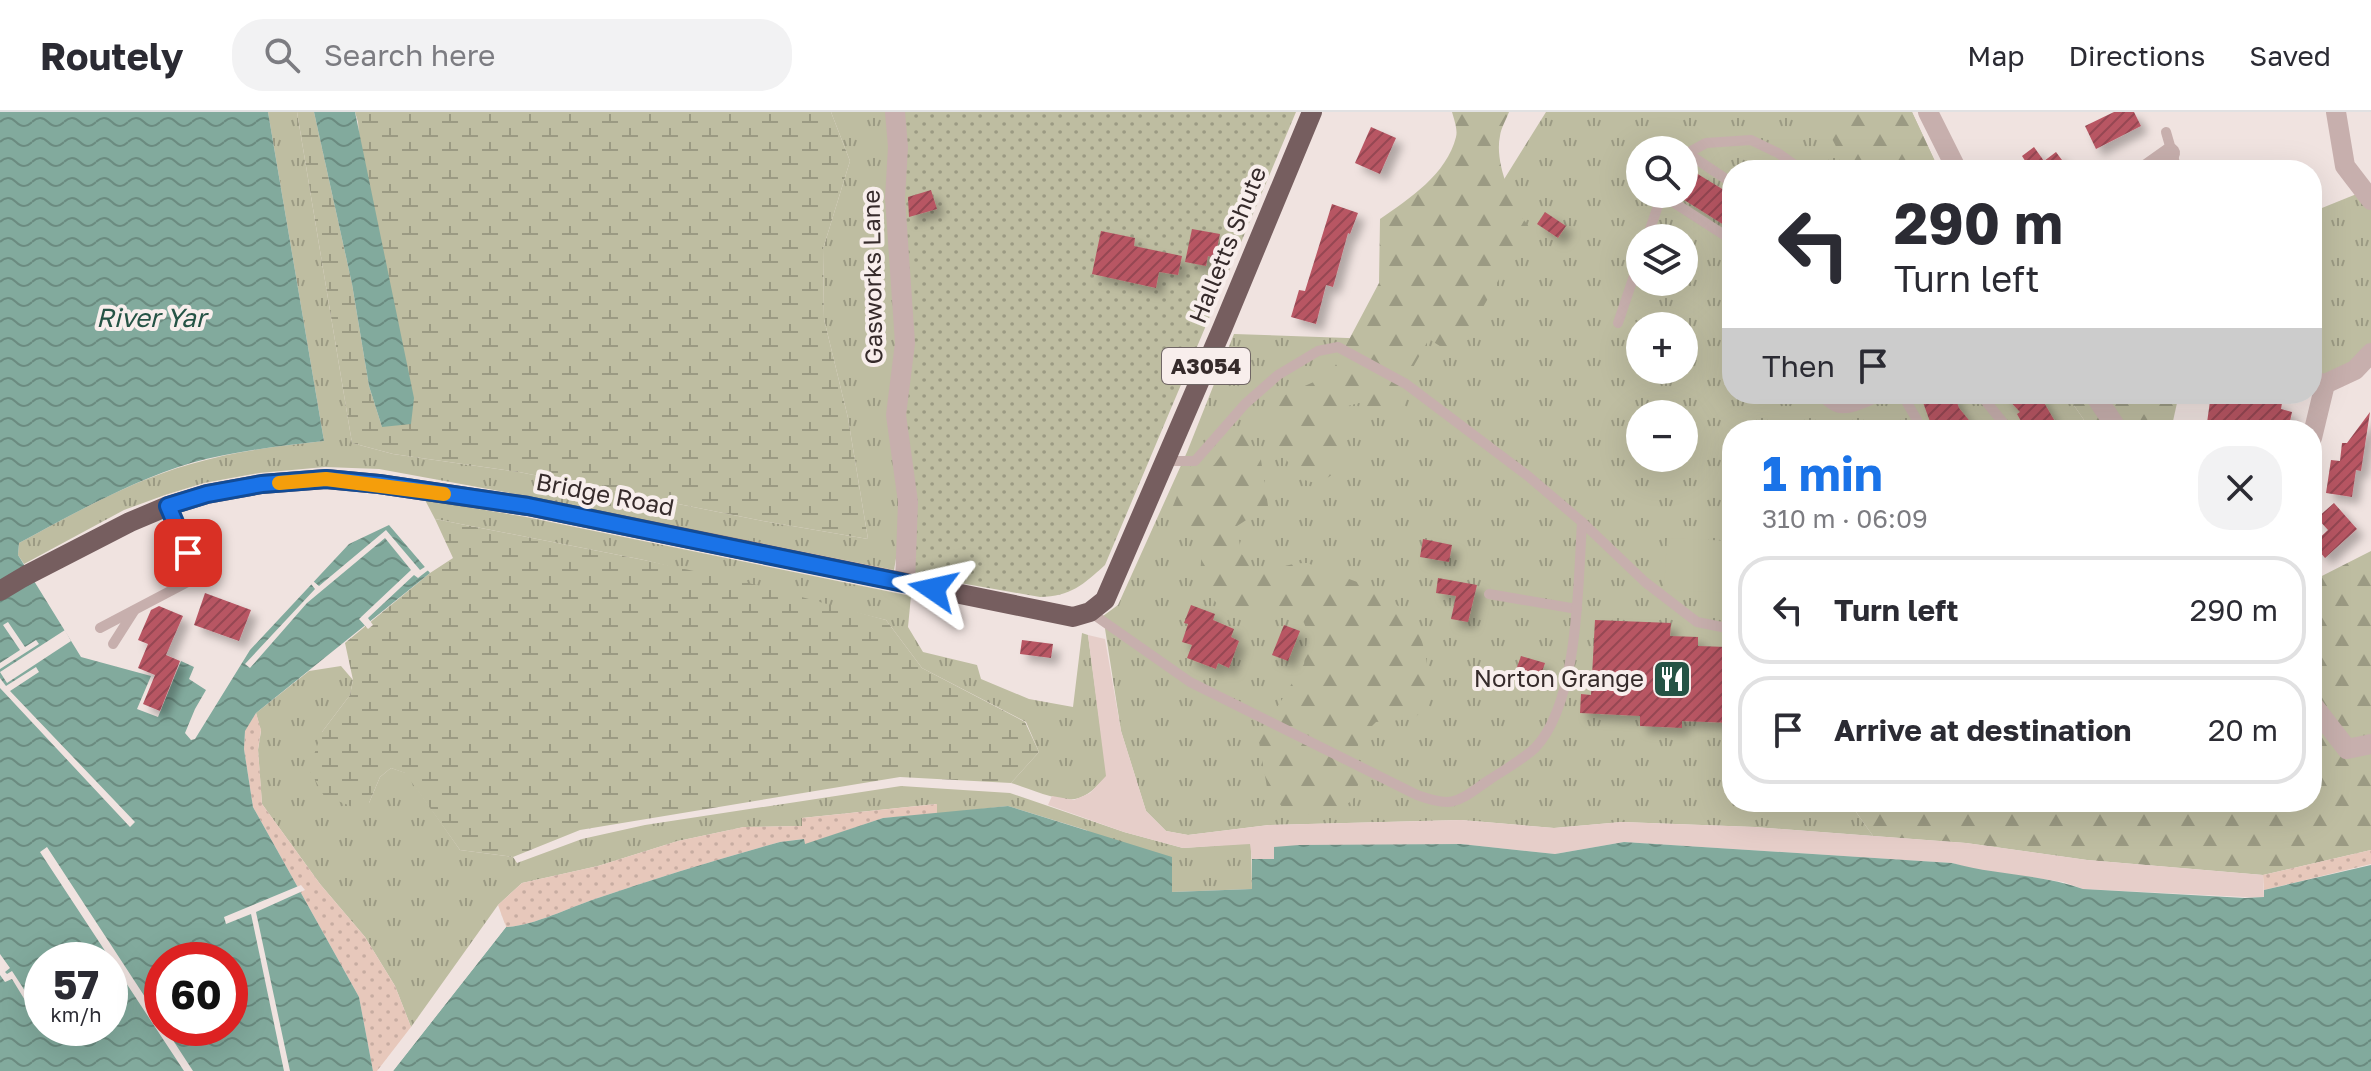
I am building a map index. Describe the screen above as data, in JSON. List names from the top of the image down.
{
  "streets": {
    "main road": ["Halletts Shute", "A3054", "Bridge Road"],
    "street": ["Gasworks Lane"]
  },
  "crossings": [
    ["Halletts Shute", "Bridge Road"],
    ["Gasworks Lane", "Bridge Road"]
  ],
  "water": ["River Yar"],
  "places": {
    "restaurant": ["Norton Grange"]
  },
  "page": {
    "header": "Routely",
    "search": "Search here",
    "nav": ["Map", "Directions", "Saved"],
    "map_buttons": ["+", "−"],
    "turn": ["290 m", "Turn left"],
    "then": "Then",
    "heading": ["1 min", "310 m · 06:09"],
    "list": [
      {
        "name": "Turn left",
        "value": "290 m"
      },
      {
        "name": "Arrive at destination",
        "value": "20 m"
      }
    ],
    "speed": "57 km/h",
    "limit": "60"
  }
}
